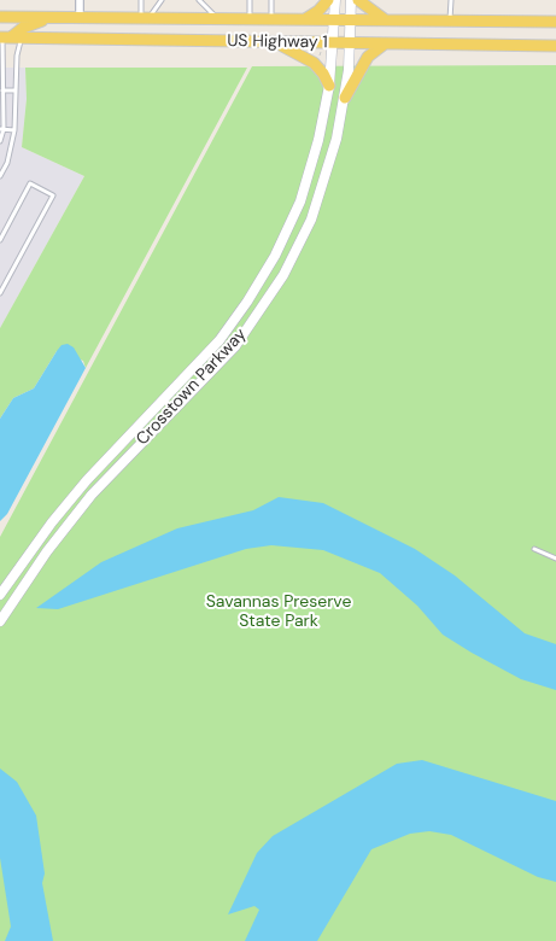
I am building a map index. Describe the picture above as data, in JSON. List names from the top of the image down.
{
  "streets": {
    "main road": ["US Highway 1", "Crosstown Parkway"]
  },
  "crossings": [
    ["US Highway 1", "Crosstown Parkway"]
  ],
  "parks": ["Savannas Preserve State Park"]
}
